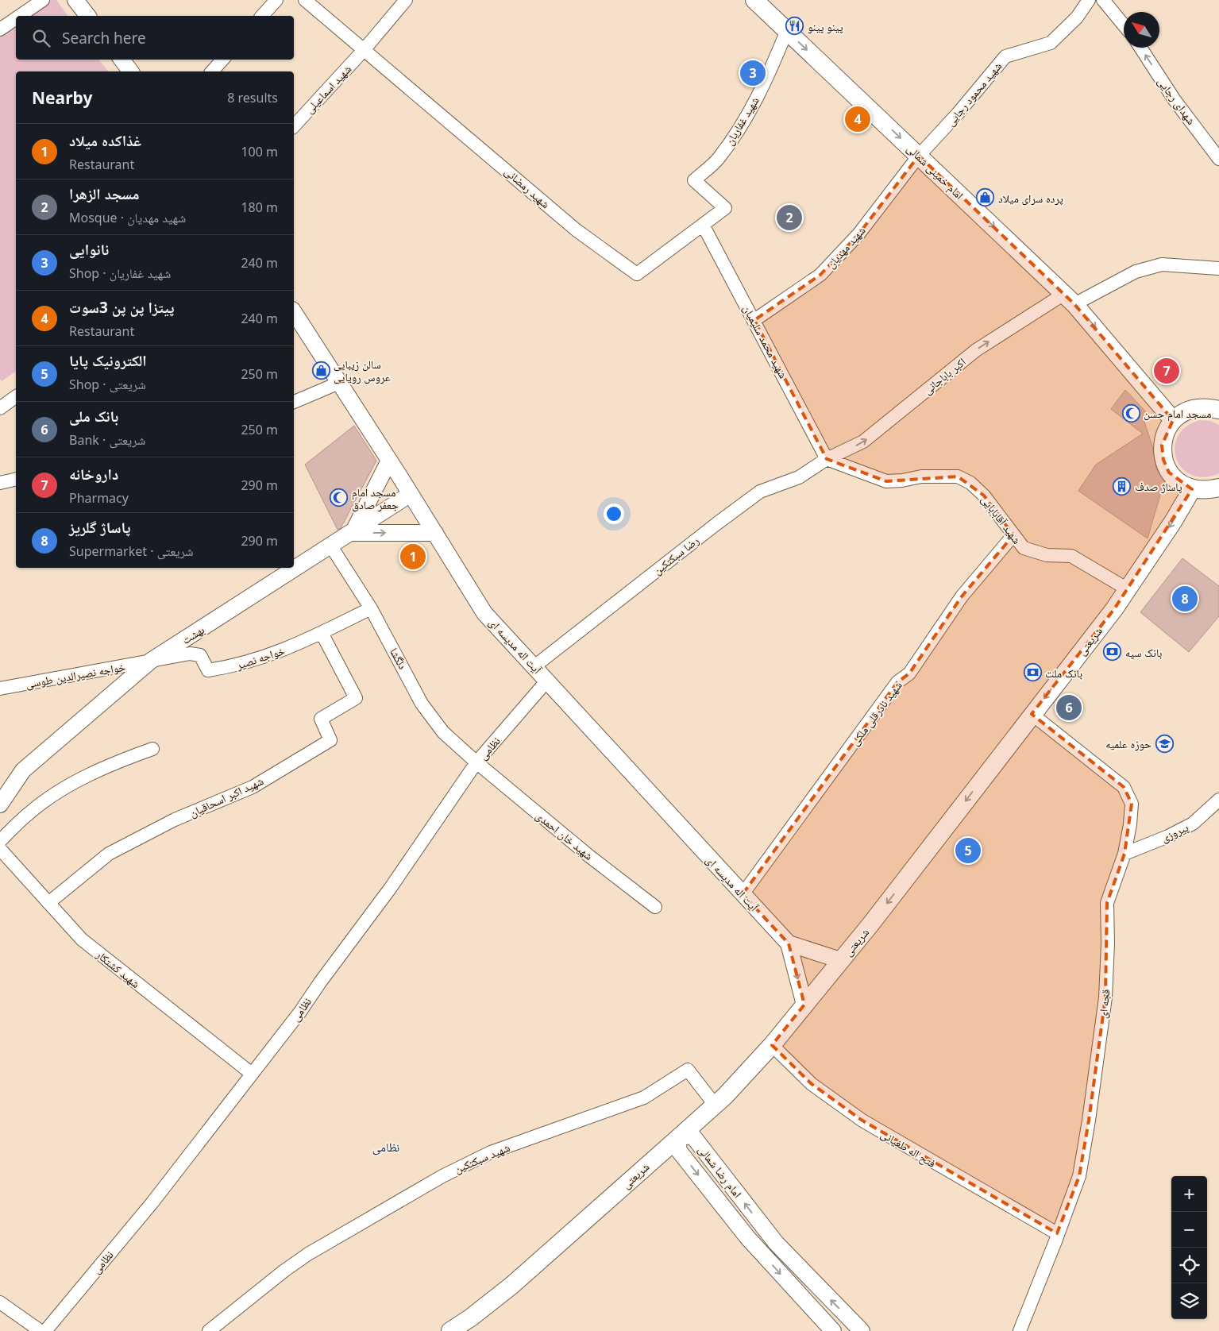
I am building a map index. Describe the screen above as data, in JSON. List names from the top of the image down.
{
  "streets": {
    "main road": ["امام خمینی شمالی", "شریعتی"],
    "street": [
      "شهید اسماعیلی",
      "شهید محمود رجایی",
      "شهدای رجایی",
      "شهید غفاریان",
      "شهید رمضانی",
      "شهید مهدیان",
      "شهید محمد سلیمیان",
      "اکبر باباجانی",
      "شهید آقابابایی",
      "رضا سبکتکین",
      "بهشت",
      "آیت اله مدیسه ای",
      "خواجه نصیر",
      "دلگشا",
      "خواجه نصیرالدین طوسی",
      "شهید نادرقلی ملکی",
      "نظامی",
      "شهید اکبر اسحاقیان",
      "پیروزی",
      "شهید خان احمدی",
      "شهید کشتکار",
      "قجه ای",
      "فتح اله طغیانی",
      "شهید سبکتکین",
      "امام رضا شمالی"
    ]
  },
  "crossings": [
    ["شهید اسماعیلی", "شهید رمضانی"],
    ["شهید محمود رجایی", "امام خمینی شمالی"],
    ["شهید محمود رجایی", "شهید مهدیان"],
    ["شهید غفاریان", "امام خمینی شمالی"],
    ["شهید غفاریان", "شهید رمضانی"],
    ["امام خمینی شمالی", "شهید مهدیان"],
    ["امام خمینی شمالی", "اکبر باباجانی"],
    ["شهید رمضانی", "شهید محمد سلیمیان"],
    ["شهید مهدیان", "شهید محمد سلیمیان"],
    ["شهید محمد سلیمیان", "اکبر باباجانی"],
    ["شهید محمد سلیمیان", "شهید آقابابایی"],
    ["شهید محمد سلیمیان", "رضا سبکتکین"],
    ["اکبر باباجانی", "شهید آقابابایی"],
    ["اکبر باباجانی", "رضا سبکتکین"],
    ["شهید آقابابایی", "رضا سبکتکین"],
    ["شهید آقابابایی", "شریعتی"],
    ["شهید آقابابایی", "شهید نادرقلی ملکی"],
    ["رضا سبکتکین", "آیت اله مدیسه ای"],
    ["بهشت", "آیت اله مدیسه ای"],
    ["بهشت", "خواجه نصیر"],
    ["بهشت", "دلگشا"],
    ["بهشت", "خواجه نصیرالدین طوسی"],
    ["شریعتی", "قجه ای"],
    ["شریعتی", "فتح اله طغیانی"],
    ["شریعتی", "شهید سبکتکین"],
    ["شریعتی", "امام رضا شمالی"],
    ["آیت اله مدیسه ای", "شهید نادرقلی ملکی"],
    ["آیت اله مدیسه ای", "نظامی"],
    ["خواجه نصیر", "دلگشا"],
    ["خواجه نصیر", "خواجه نصیرالدین طوسی"],
    ["خواجه نصیر", "شهید اکبر اسحاقیان"],
    ["دلگشا", "نظامی"],
    ["دلگشا", "شهید خان احمدی"],
    ["نظامی", "شهید خان احمدی"],
    ["نظامی", "شهید کشتکار"],
    ["شهید اکبر اسحاقیان", "شهید کشتکار"],
    ["پیروزی", "قجه ای"],
    ["قجه ای", "فتح اله طغیانی"]
  ],
  "one_way": [
    "شهدای رجایی",
    "امام خمینی شمالی",
    "اکبر باباجانی",
    "شریعتی"
  ],
  "districts": ["نظامی"],
  "places": {
    "restaurant": ["پینو پینو"],
    "shop": ["پرده سرای میلاد", "سالن زیبایی عروس رویایی"],
    "mosque": ["مسجد امام حسن", "مسجد امام جعفر صادق"],
    "building": ["پاساژ صدف"],
    "bank": ["بانک سپه", "بانک ملت"],
    "school or university": ["حوزه علمیه"]
  },
  "north": "top left",
  "page": {
    "search": "Search here",
    "pins": [
      "3",
      "4",
      "2",
      "7",
      "1",
      "8",
      "6",
      "5"
    ],
    "heading": ["Nearby", "8 results"],
    "list": [
      {
        "mark": "1",
        "name": "غذاکده میلاد",
        "note": "Restaurant",
        "value": "100 m"
      },
      {
        "mark": "2",
        "name": "مسجد الزهرا",
        "note": "Mosque · شهید مهدیان",
        "value": "180 m"
      },
      {
        "mark": "3",
        "name": "نانوایی",
        "note": "Shop · شهید غفاریان",
        "value": "240 m"
      },
      {
        "mark": "4",
        "name": "پیتزا پن پن 3سوت",
        "note": "Restaurant",
        "value": "240 m"
      },
      {
        "mark": "5",
        "name": "الکترونیک پایا",
        "note": "Shop · شریعتی",
        "value": "250 m"
      },
      {
        "mark": "6",
        "name": "بانک ملی",
        "note": "Bank · شریعتی",
        "value": "250 m"
      },
      {
        "mark": "7",
        "name": "داروخانه",
        "note": "Pharmacy",
        "value": "290 m"
      },
      {
        "mark": "8",
        "name": "پاساژ گلریز",
        "note": "Supermarket · شریعتی",
        "value": "290 m"
      }
    ],
    "map_buttons": ["+", "−"]
  }
}
